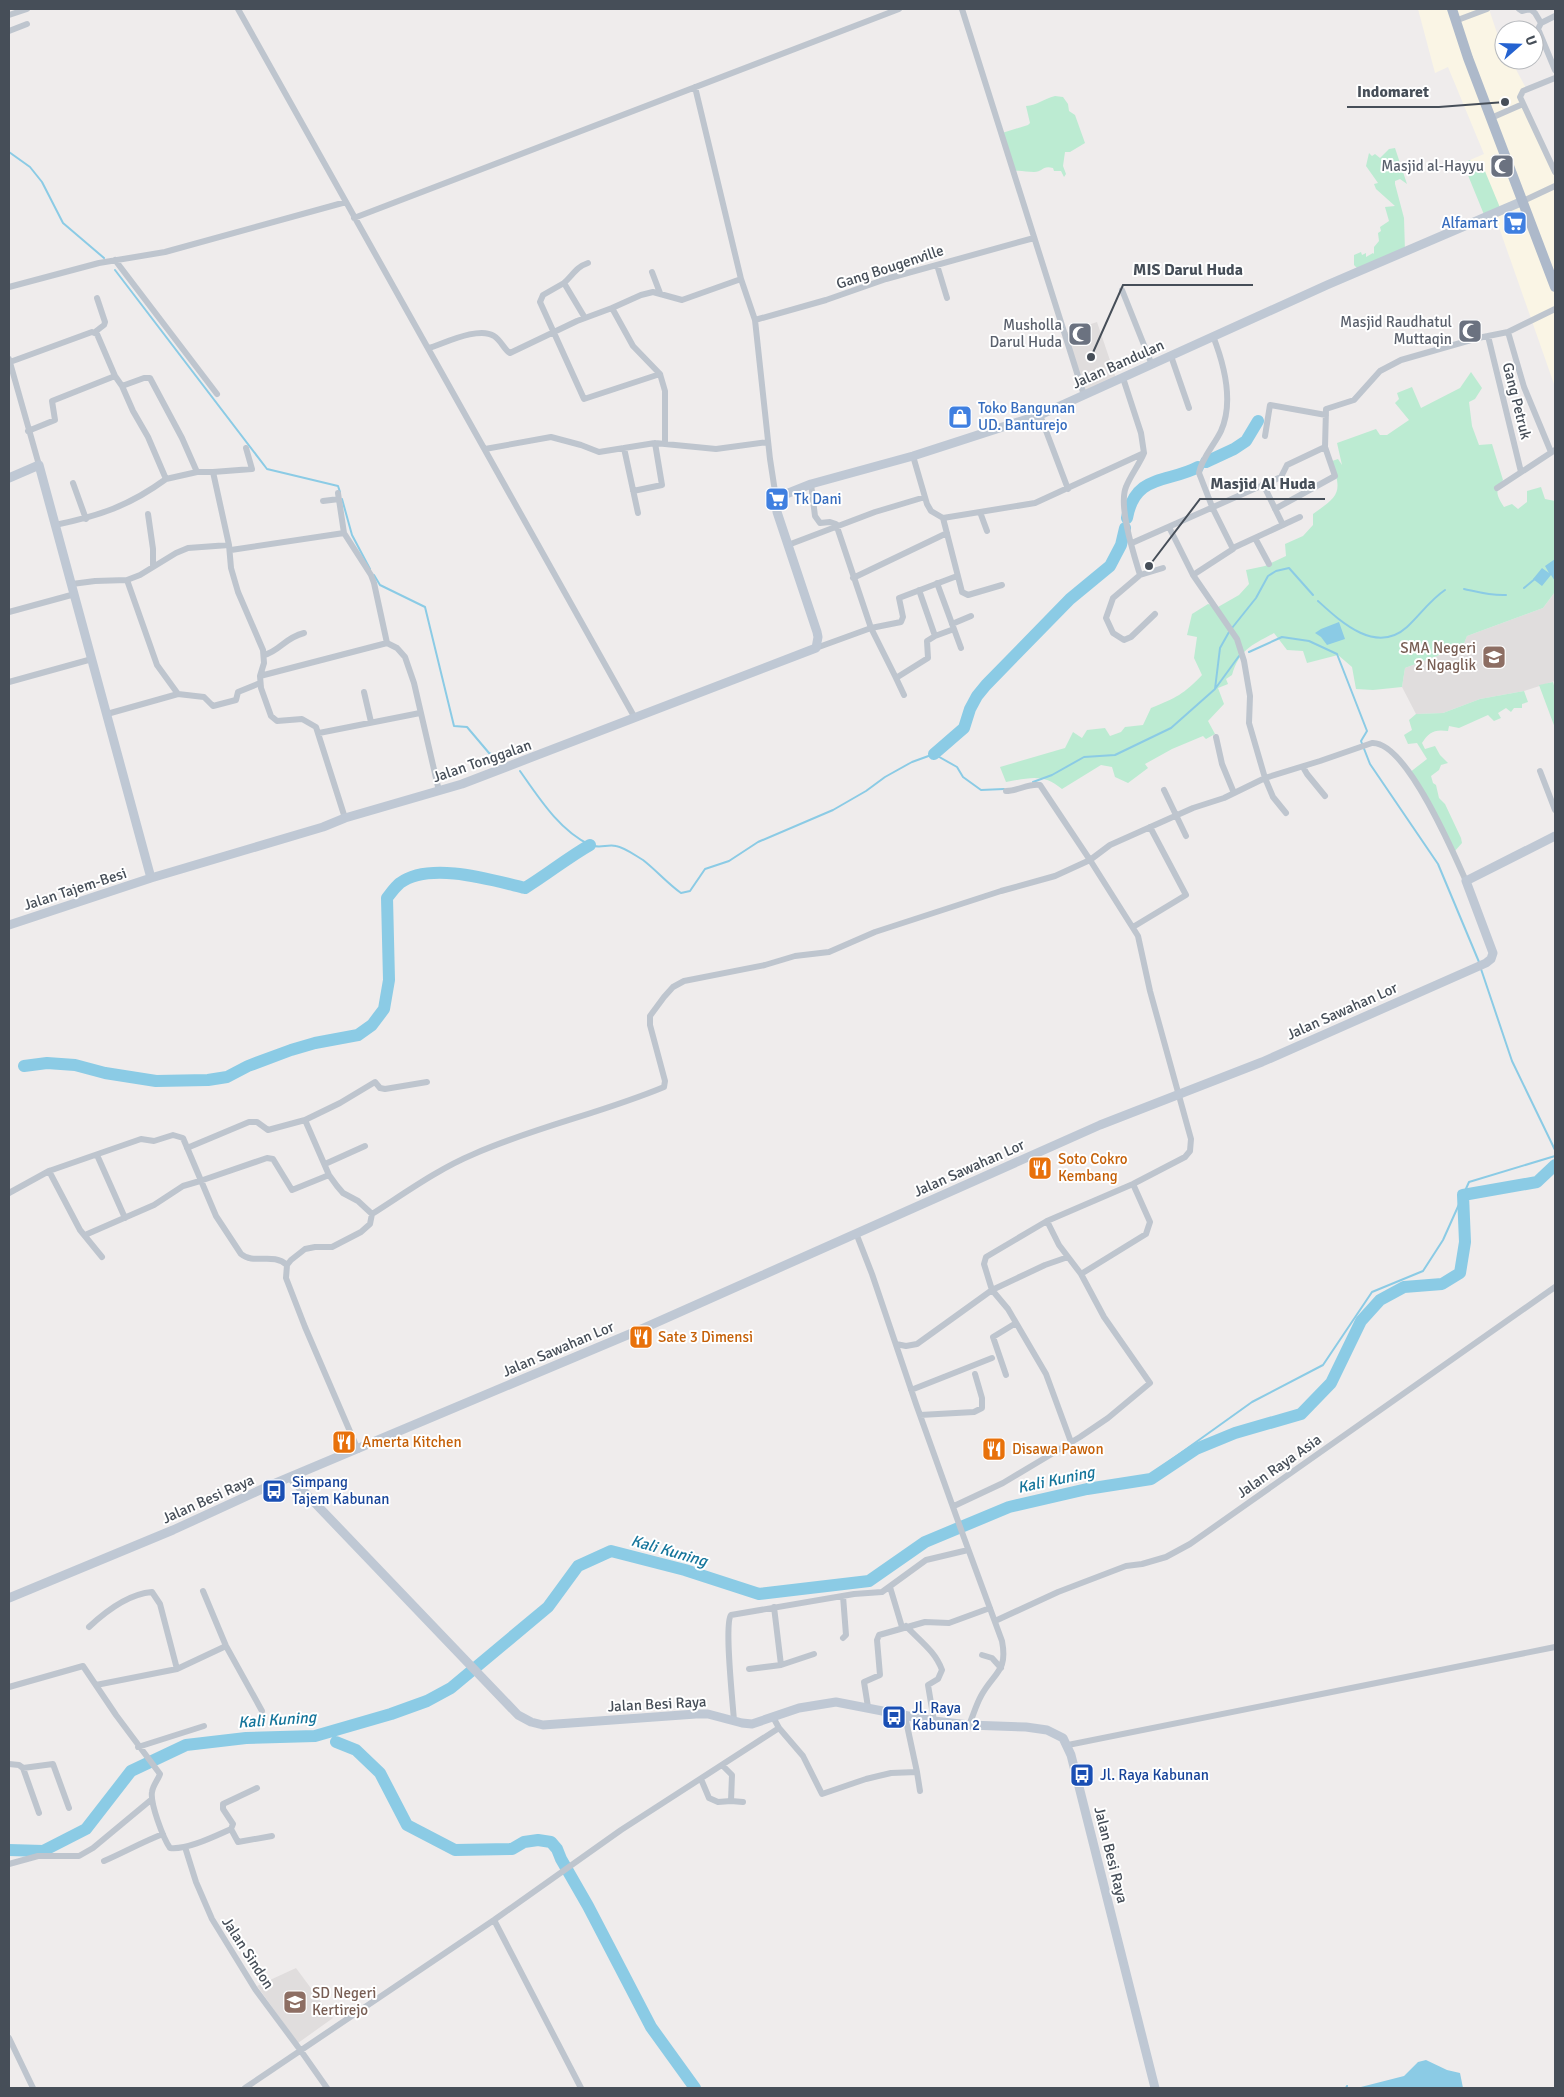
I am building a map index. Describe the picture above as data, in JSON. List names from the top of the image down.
{
  "streets": {
    "street": [
      "Gang Bougenville",
      "Jalan Bandulan",
      "Gang Petruk",
      "Jalan Tonggalan",
      "Jalan Tajem-Besi",
      "Jalan Sawahan Lor",
      "Jalan Raya Asia",
      "Jalan Besi Raya",
      "Jalan Sindon"
    ]
  },
  "crossings": [
    ["Jalan Tonggalan", "Jalan Tajem-Besi"],
    ["Jalan Sawahan Lor", "Jalan Besi Raya"]
  ],
  "water": ["Kali Kuning"],
  "places": {
    "other": ["Indomaret", "MIS Darul Huda", "Masjid Al Huda"],
    "mosque": ["Masjid al-Hayyu", "Masjid Raudhatul Muttaqin", "Musholla Darul Huda"],
    "supermarket": ["Alfamart", "Tk Dani"],
    "shop": ["Toko Bangunan UD. Banturejo"],
    "school or university": ["SMA Negeri 2 Ngaglik", "SD Negeri Kertirejo"],
    "restaurant": [
      "Soto Cokro Kembang",
      "Sate 3 Dimensi",
      "Amerta Kitchen",
      "Disawa Pawon"
    ],
    "bus stop": ["Simpang Tajem Kabunan", "Jl. Raya Kabunan 2", "Jl. Raya Kabunan"]
  },
  "north": "right"
}
